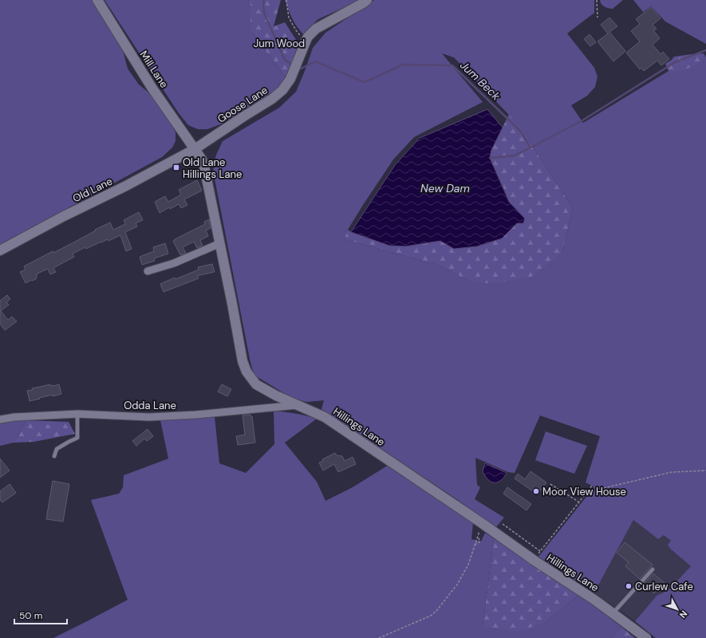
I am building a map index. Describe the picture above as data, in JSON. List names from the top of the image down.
{
  "streets": {
    "street": [
      "Mill Lane",
      "Goose Lane",
      "Old Lane",
      "Odda Lane",
      "Hillings Lane"
    ]
  },
  "crossings": [
    ["Mill Lane", "Goose Lane"],
    ["Mill Lane", "Old Lane"],
    ["Mill Lane", "Hillings Lane"],
    ["Goose Lane", "Old Lane"],
    ["Goose Lane", "Hillings Lane"],
    ["Old Lane", "Hillings Lane"],
    ["Odda Lane", "Hillings Lane"]
  ],
  "water": ["Jum Beck", "New Dam"],
  "parks": ["Jum Wood"],
  "places": {
    "transit": ["Old Lane Hillings Lane"],
    "other": ["Moor View House", "Curlew Cafe"]
  },
  "scale_bar": "50 m",
  "north": "bottom right"
}
